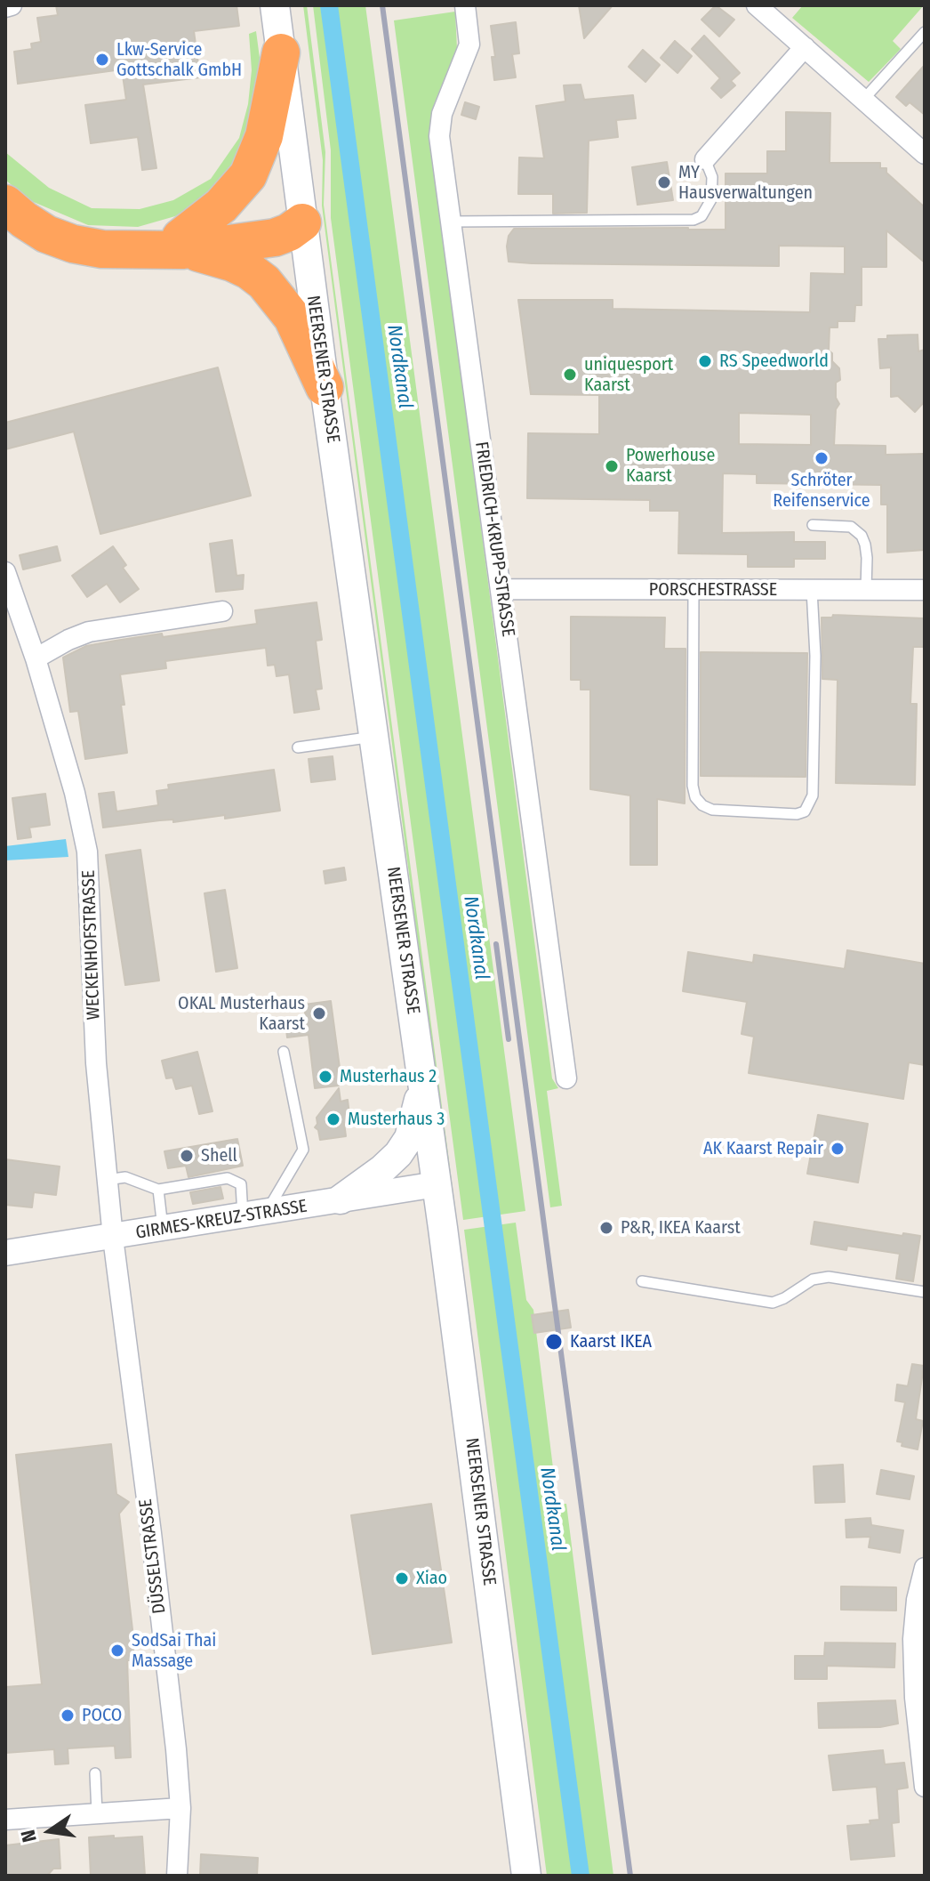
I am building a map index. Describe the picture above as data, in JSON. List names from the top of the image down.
{
  "streets": {
    "main road": ["NEERSENER STRASSE"],
    "street": [
      "FRIEDRICH-KRUPP-STRASSE",
      "PORSCHESTRASSE",
      "WECKENHOFSTRASSE",
      "GIRMES-KREUZ-STRASSE",
      "DÜSSELSTRASSE"
    ]
  },
  "crossings": [
    ["NEERSENER STRASSE", "GIRMES-KREUZ-STRASSE"],
    ["FRIEDRICH-KRUPP-STRASSE", "PORSCHESTRASSE"],
    ["WECKENHOFSTRASSE", "GIRMES-KREUZ-STRASSE"],
    ["WECKENHOFSTRASSE", "DÜSSELSTRASSE"],
    ["GIRMES-KREUZ-STRASSE", "DÜSSELSTRASSE"]
  ],
  "water": ["Nordkanal"],
  "places": [
    "Lkw-Service Gottschalk GmbH",
    "MY Hausverwaltungen",
    "RS Speedworld",
    "uniquesport Kaarst",
    "Schröter Reifenservice",
    "Powerhouse Kaarst",
    "OKAL Musterhaus Kaarst",
    "Musterhaus 2",
    "Musterhaus 3",
    "AK Kaarst Repair",
    "Shell",
    "P&R, IKEA Kaarst",
    "Kaarst IKEA",
    "Xiao",
    "SodSai Thai Massage",
    "POCO"
  ],
  "north": "left"
}
